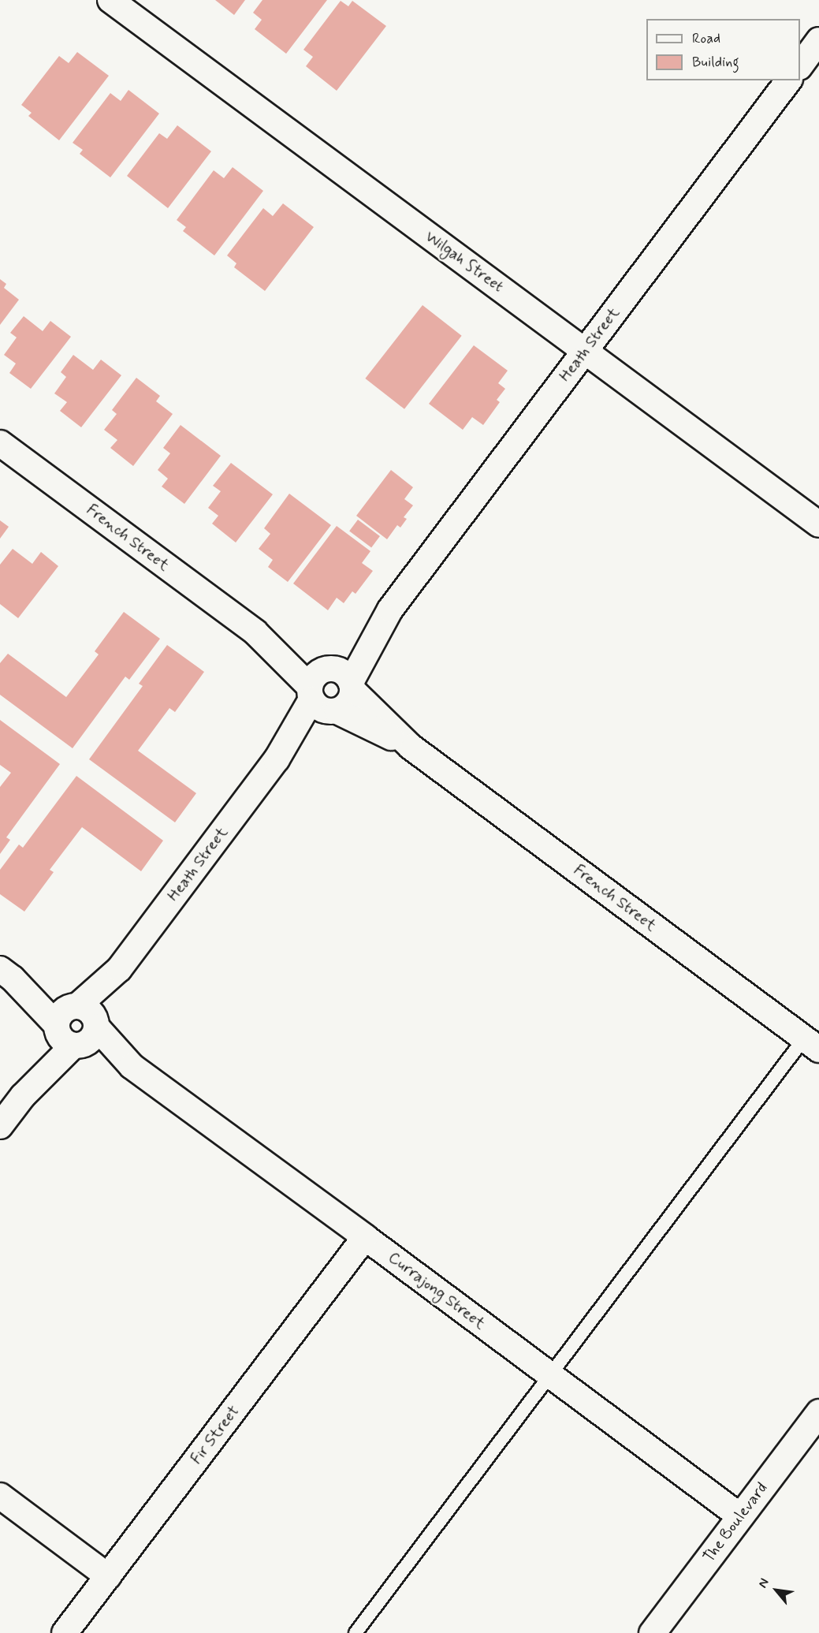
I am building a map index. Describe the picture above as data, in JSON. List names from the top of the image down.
{
  "streets": {
    "street": [
      "Wilgah Street",
      "Heath Street",
      "French Street",
      "Currajong Street",
      "Fir Street",
      "The Boulevard"
    ]
  },
  "crossings": [
    ["Wilgah Street", "Heath Street"],
    ["Heath Street", "French Street"],
    ["Heath Street", "Currajong Street"],
    ["Currajong Street", "Fir Street"],
    ["Currajong Street", "The Boulevard"]
  ],
  "legend": ["Road", "Building"],
  "north": "top left"
}
